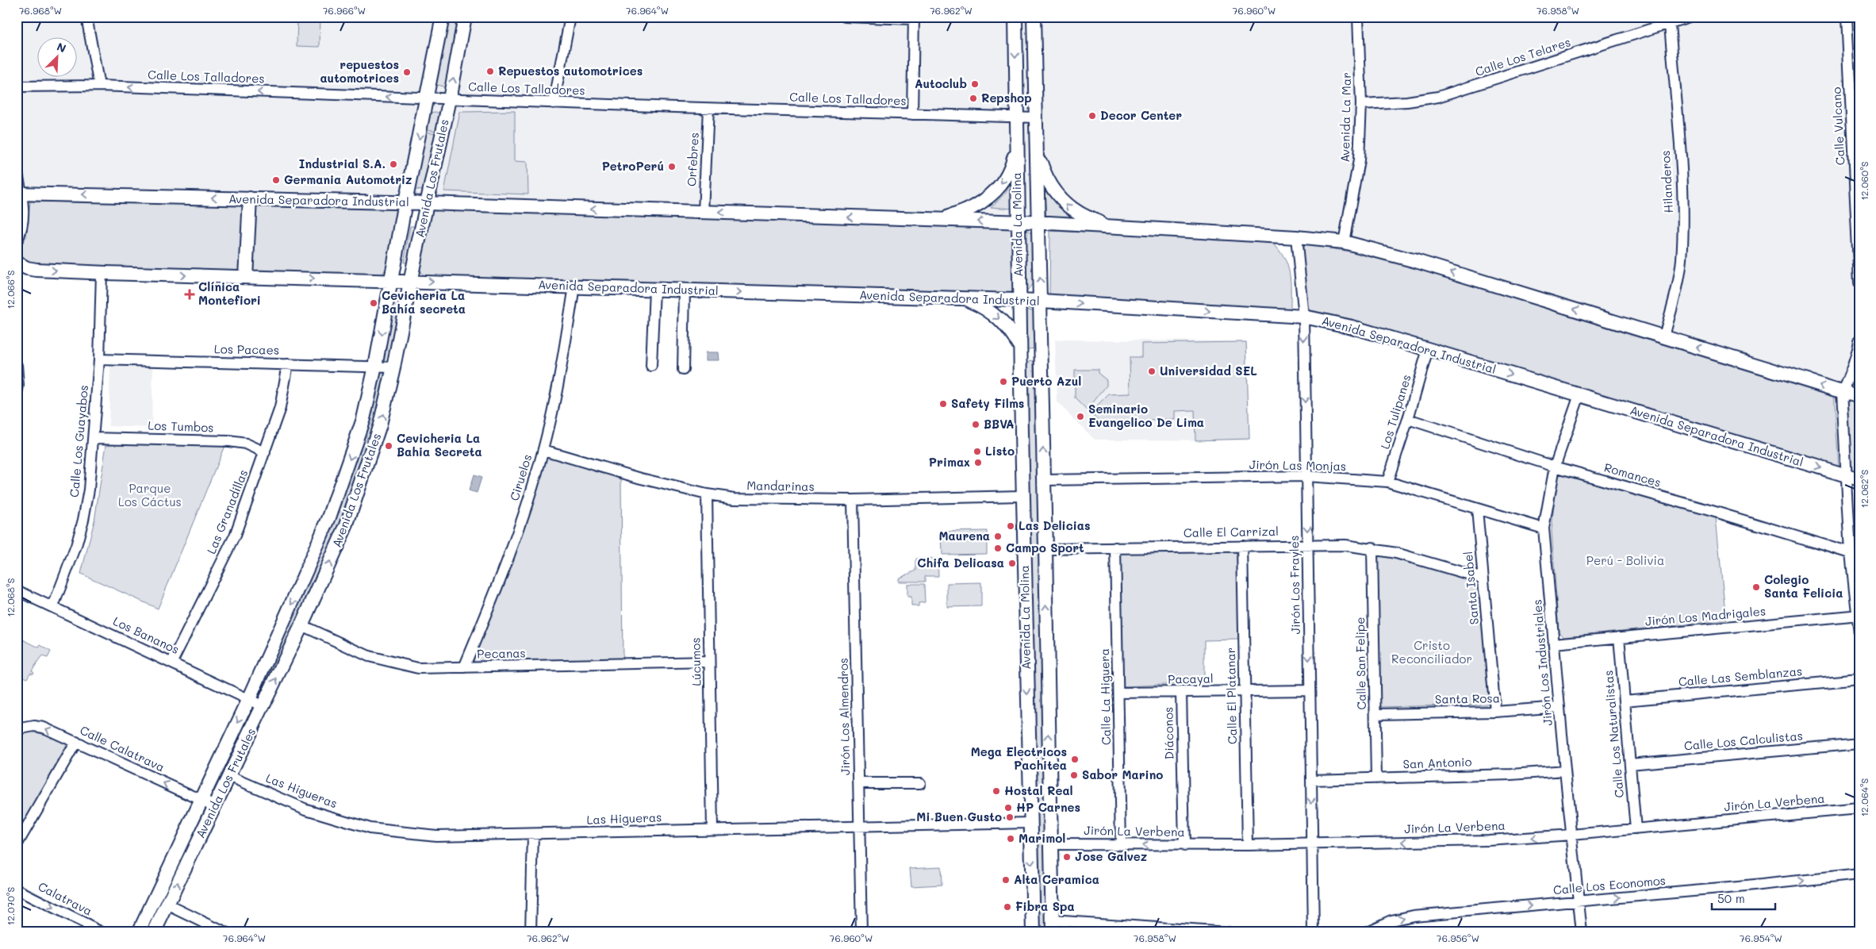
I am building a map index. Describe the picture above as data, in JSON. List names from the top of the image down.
{
  "streets": {
    "main road": ["Avenida Los Frutales", "Avenida Separadora Industrial", "Avenida La Molina"],
    "street": [
      "Calle Los Telares",
      "Calle Los Talladores",
      "Avenida La Mar",
      "Calle Vulcano",
      "Orfebres",
      "Hilanderos",
      "Los Pacaes",
      "Los Tulipanes",
      "Los Tumbos",
      "Calle Los Guayabos",
      "Jirón Las Monjas",
      "Romances",
      "Ciruelos",
      "Mandarinas",
      "Las Granadillas",
      "Calle El Carrizal",
      "Jirón Los Frayles",
      "Santa Isabel",
      "Jirón Los Madrigales",
      "Los Bananos",
      "Pecanas",
      "Lúcumos",
      "Jirón Los Industriales",
      "Calle San Felipe",
      "Calle Las Semblanzas",
      "Pacayal",
      "Calle El Platanar",
      "Calle La Higuera",
      "Santa Rosa",
      "Jirón Los Almendros",
      "Diáconos",
      "Calle Los Naturalistas",
      "Calle Los Calculistas",
      "Calle Calatrava",
      "San Antonio",
      "Las Higueras",
      "Jirón La Verbena",
      "Calle Los Economos",
      "Calatrava"
    ]
  },
  "crossings": [
    ["Calle Los Telares", "Avenida La Mar"],
    ["Calle Los Telares", "Hilanderos"],
    ["Calle Los Talladores", "Orfebres"],
    ["Calle Los Talladores", "Avenida Los Frutales"],
    ["Calle Los Talladores", "Avenida La Molina"],
    ["Avenida La Mar", "Avenida Separadora Industrial"],
    ["Orfebres", "Avenida Separadora Industrial"],
    ["Avenida Los Frutales", "Avenida Separadora Industrial"],
    ["Avenida Los Frutales", "Los Pacaes"],
    ["Avenida Los Frutales", "Los Bananos"],
    ["Avenida Los Frutales", "Pecanas"],
    ["Avenida Los Frutales", "Calle Calatrava"],
    ["Avenida Los Frutales", "Las Higueras"],
    ["Hilanderos", "Avenida Separadora Industrial"],
    ["Avenida Separadora Industrial", "Avenida La Molina"],
    ["Avenida Separadora Industrial", "Los Tulipanes"],
    ["Avenida Separadora Industrial", "Calle Los Guayabos"],
    ["Avenida Separadora Industrial", "Ciruelos"],
    ["Avenida Separadora Industrial", "Jirón Los Frayles"],
    ["Avenida Separadora Industrial", "Jirón Los Industriales"],
    ["Avenida La Molina", "Jirón Las Monjas"],
    ["Avenida La Molina", "Mandarinas"],
    ["Avenida La Molina", "Calle El Carrizal"],
    ["Avenida La Molina", "Las Higueras"],
    ["Avenida La Molina", "Jirón La Verbena"],
    ["Los Pacaes", "Calle Los Guayabos"],
    ["Los Pacaes", "Las Granadillas"],
    ["Los Tulipanes", "Jirón Las Monjas"],
    ["Los Tulipanes", "Romances"],
    ["Los Tumbos", "Calle Los Guayabos"],
    ["Los Tumbos", "Las Granadillas"],
    ["Calle Los Guayabos", "Los Bananos"],
    ["Jirón Las Monjas", "Jirón Los Frayles"],
    ["Jirón Las Monjas", "Santa Isabel"],
    ["Jirón Las Monjas", "Jirón Los Industriales"],
    ["Romances", "Jirón Los Industriales"],
    ["Ciruelos", "Mandarinas"],
    ["Ciruelos", "Pecanas"],
    ["Mandarinas", "Lúcumos"],
    ["Mandarinas", "Jirón Los Almendros"],
    ["Las Granadillas", "Los Bananos"],
    ["Calle El Carrizal", "Jirón Los Frayles"],
    ["Calle El Carrizal", "Santa Isabel"],
    ["Calle El Carrizal", "Calle San Felipe"],
    ["Calle El Carrizal", "Calle El Platanar"],
    ["Calle El Carrizal", "Calle La Higuera"],
    ["Jirón Los Frayles", "Pacayal"],
    ["Jirón Los Frayles", "San Antonio"],
    ["Jirón Los Frayles", "Jirón La Verbena"],
    ["Santa Isabel", "Santa Rosa"],
    ["Jirón Los Madrigales", "Jirón Los Industriales"],
    ["Jirón Los Madrigales", "Calle Los Naturalistas"],
    ["Pecanas", "Lúcumos"],
    ["Lúcumos", "Las Higueras"],
    ["Jirón Los Industriales", "Santa Rosa"],
    ["Jirón Los Industriales", "San Antonio"],
    ["Jirón Los Industriales", "Jirón La Verbena"],
    ["Jirón Los Industriales", "Calle Los Economos"],
    ["Calle San Felipe", "Santa Rosa"],
    ["Calle San Felipe", "San Antonio"],
    ["Calle Las Semblanzas", "Calle Los Naturalistas"],
    ["Pacayal", "Calle El Platanar"],
    ["Pacayal", "Calle La Higuera"],
    ["Pacayal", "Diáconos"],
    ["Calle El Platanar", "Jirón La Verbena"],
    ["Calle La Higuera", "Jirón La Verbena"],
    ["Jirón Los Almendros", "Las Higueras"],
    ["Diáconos", "Jirón La Verbena"],
    ["Calle Los Naturalistas", "Calle Los Calculistas"],
    ["Calle Los Naturalistas", "Jirón La Verbena"]
  ],
  "one_way": [
    "Jirón Los Frayles",
    "Calle Calatrava",
    "Jirón La Verbena",
    "Calle Los Economos",
    "Calatrava"
  ],
  "parks": ["Parque Los Cáctus", "Perú - Bolivia", "Cristo Reconciliador"],
  "places": {
    "other": [
      "Repuestos automotrices",
      "repuestos automotrices",
      "Autoclub",
      "Repshop",
      "Decor Center",
      "Industrial S.A.",
      "PetroPerú",
      "Germania Automotriz",
      "Cevicheria La Bahía secreta",
      "Universidad SEL",
      "Puerto Azul",
      "Safety Films",
      "Seminario Evangelico De Lima",
      "BBVA",
      "Cevicheria La Bahia Secreta",
      "Listo",
      "Primax",
      "Las Delicias",
      "Maurena",
      "Campo Sport",
      "Chifa Delicasa",
      "Colegio Santa Felicia",
      "Mega Electricos Pachitea",
      "Sabor Marino",
      "Hostal Real",
      "HP Carnes",
      "Mi Buen Gusto",
      "Marimol",
      "Jose Galvez",
      "Alta Ceramica",
      "Fibra Spa"
    ],
    "health": ["Clínica Montefiori"]
  },
  "scale_bar": "50 m",
  "north": "top right",
  "coordinates": [
    "76.968°W",
    "76.966°W",
    "76.964°W",
    "76.962°W",
    "76.960°W",
    "76.958°W",
    "12.060°S",
    "12.066°S",
    "12.062°S",
    "12.068°S",
    "12.064°S",
    "12.070°S",
    "76.956°W",
    "76.954°W"
  ]
}
